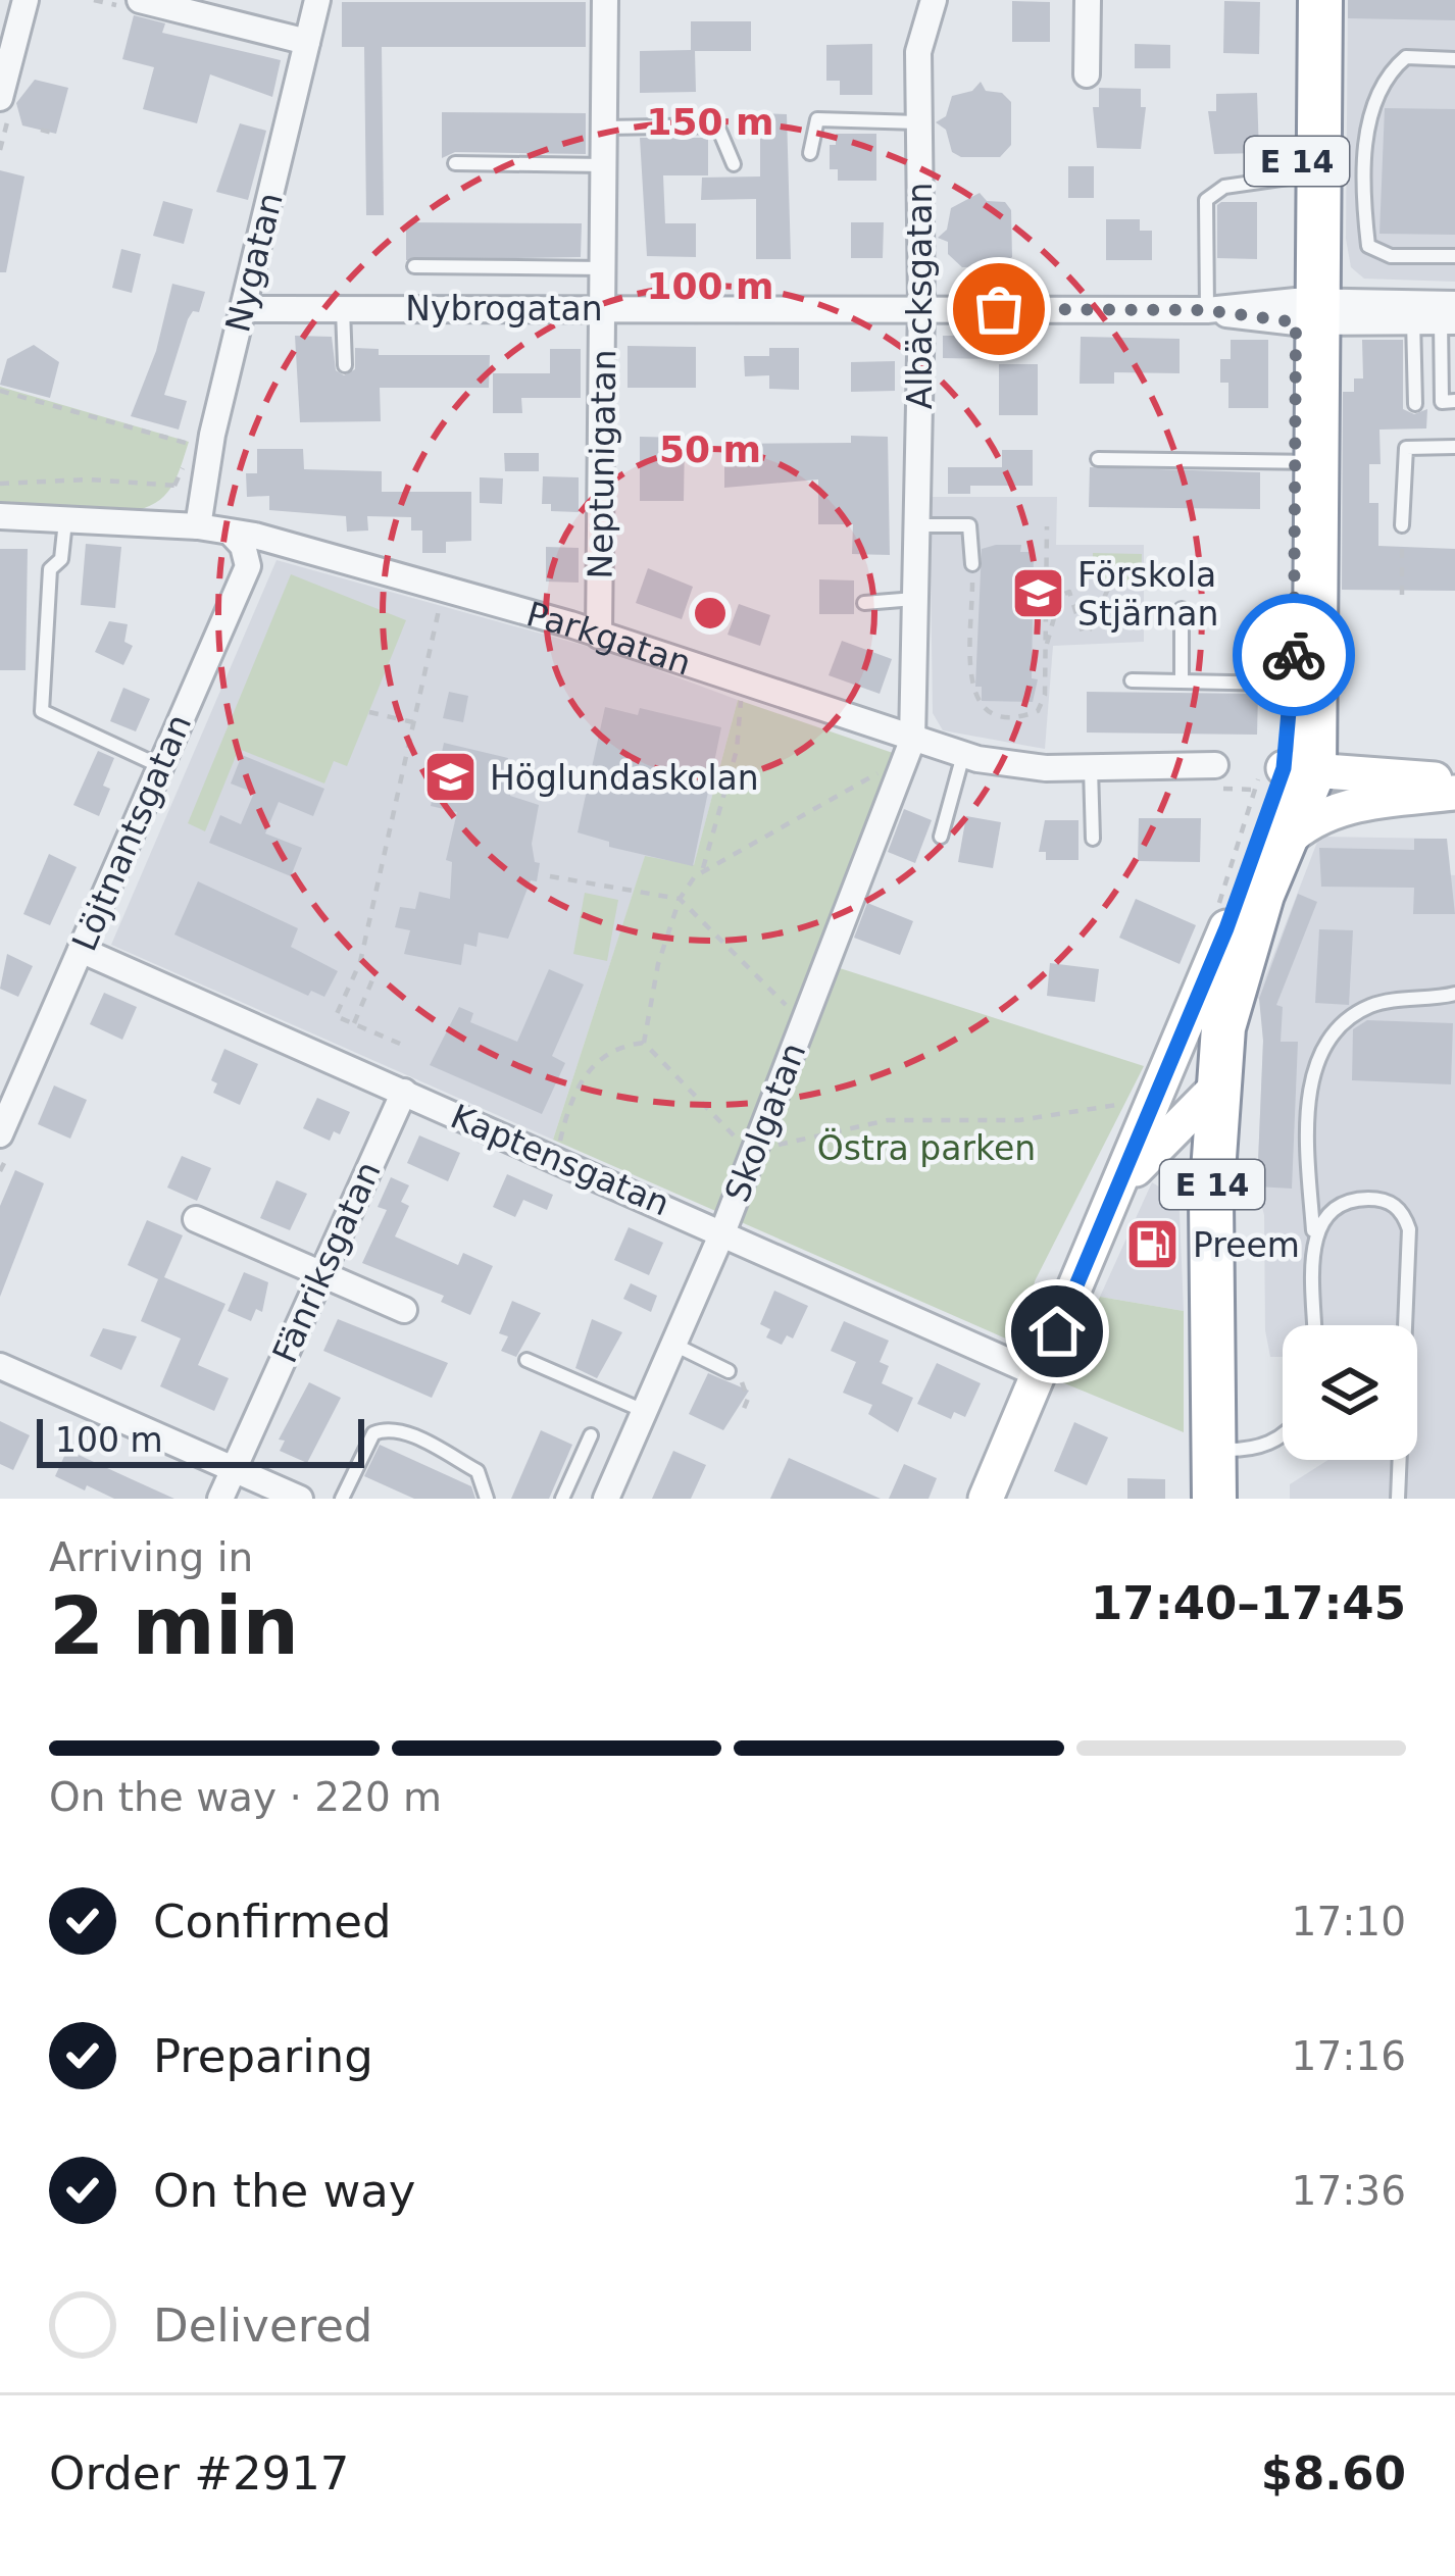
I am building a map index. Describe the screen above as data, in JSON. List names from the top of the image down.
{
  "streets": {
    "highway": ["E 14"],
    "street": [
      "Nygatan",
      "Albäcksgatan",
      "Nybrogatan",
      "Neptunigatan",
      "Parkgatan",
      "Löjtnantsgatan",
      "Skolgatan",
      "Kaptensgatan",
      "Fänriksgatan"
    ]
  },
  "crossings": [
    ["E 14", "Nybrogatan"],
    ["Nygatan", "Nybrogatan"],
    ["Nygatan", "Parkgatan"],
    ["Albäcksgatan", "Nybrogatan"],
    ["Albäcksgatan", "Parkgatan"],
    ["Albäcksgatan", "Skolgatan"],
    ["Nybrogatan", "Neptunigatan"],
    ["Neptunigatan", "Parkgatan"],
    ["Parkgatan", "Löjtnantsgatan"],
    ["Parkgatan", "Skolgatan"],
    ["Löjtnantsgatan", "Kaptensgatan"],
    ["Skolgatan", "Kaptensgatan"],
    ["Kaptensgatan", "Fänriksgatan"]
  ],
  "parks": ["Östra parken"],
  "places": {
    "school or university": ["Förskola Stjärnan", "Höglundaskolan"],
    "fuel station": ["Preem"]
  },
  "scale_bar": "100 m",
  "page": {
    "scale": "100 m",
    "heading": ["2 min", "Arriving in", "17:40–17:45"],
    "panel": ["Order #2917", "$8.60"],
    "bar": "On the way · 220 m",
    "list": [
      ["Confirmed", "17:10"],
      ["Preparing", "17:16"],
      ["On the way", "17:36"],
      "Delivered"
    ]
  },
  "rings": ["150 m", "100 m", "50 m"]
}
